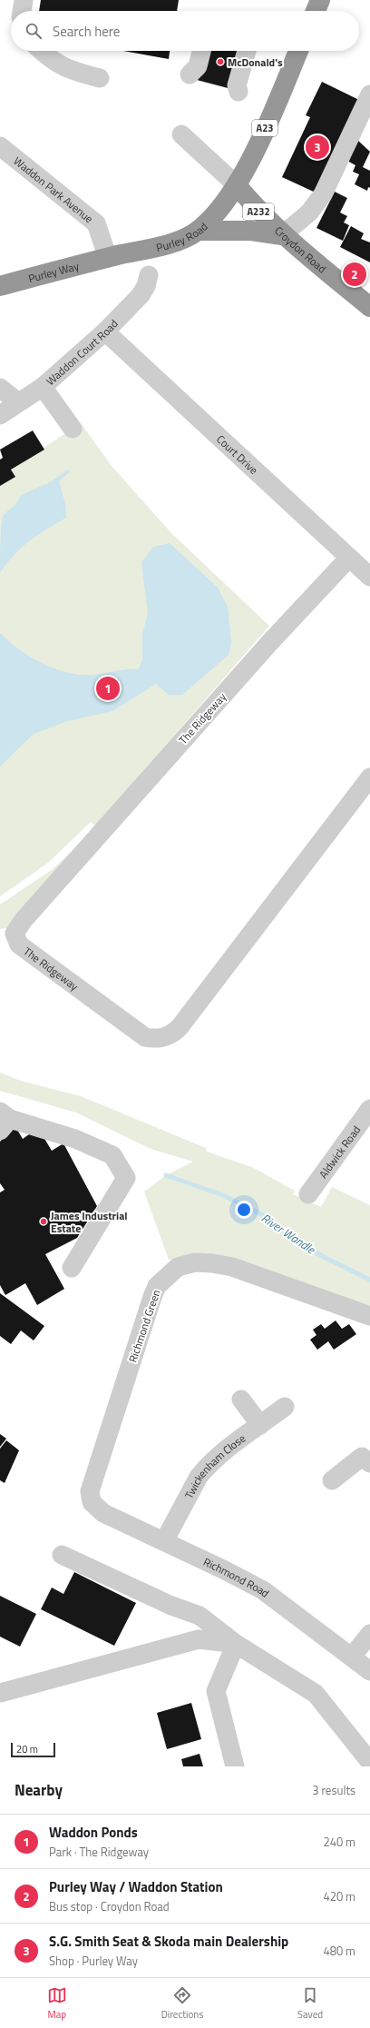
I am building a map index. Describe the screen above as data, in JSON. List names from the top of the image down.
{
  "streets": {
    "highway": [
      "A23",
      "A232",
      "Purley Road",
      "Croydon Road",
      "Purley Way"
    ],
    "street": [
      "Waddon Park Avenue",
      "Waddon Court Road",
      "Court Drive",
      "The Ridgeway",
      "Aldwick Road",
      "Richmond Green",
      "Twickenham Close",
      "Richmond Road"
    ]
  },
  "crossings": [
    ["A23", "Purley Road"],
    ["A23", "Croydon Road"],
    ["Waddon Park Avenue", "Purley Road"],
    ["Waddon Park Avenue", "Purley Way"],
    ["Purley Road", "Croydon Road"],
    ["Purley Road", "Purley Way"],
    ["Waddon Court Road", "Court Drive"],
    ["Court Drive", "The Ridgeway"],
    ["Richmond Green", "Richmond Road"],
    ["Twickenham Close", "Richmond Road"]
  ],
  "water": ["River Wandle"],
  "places": ["McDonald's", "James Industrial Estate"],
  "scale_bar": "20 m",
  "page": {
    "search": "Search here",
    "pins": ["3", "2", "1"],
    "scale": "20 m",
    "heading": ["Nearby", "3 results"],
    "list": [
      {
        "mark": "1",
        "name": "Waddon Ponds",
        "note": "Park · The Ridgeway",
        "value": "240 m"
      },
      {
        "mark": "2",
        "name": "Purley Way / Waddon Station",
        "note": "Bus stop · Croydon Road",
        "value": "420 m"
      },
      {
        "mark": "3",
        "name": "S.G. Smith Seat & Skoda main Dealership",
        "note": "Shop · Purley Way",
        "value": "480 m"
      }
    ],
    "nav": ["Map", "Directions", "Saved"]
  }
}
